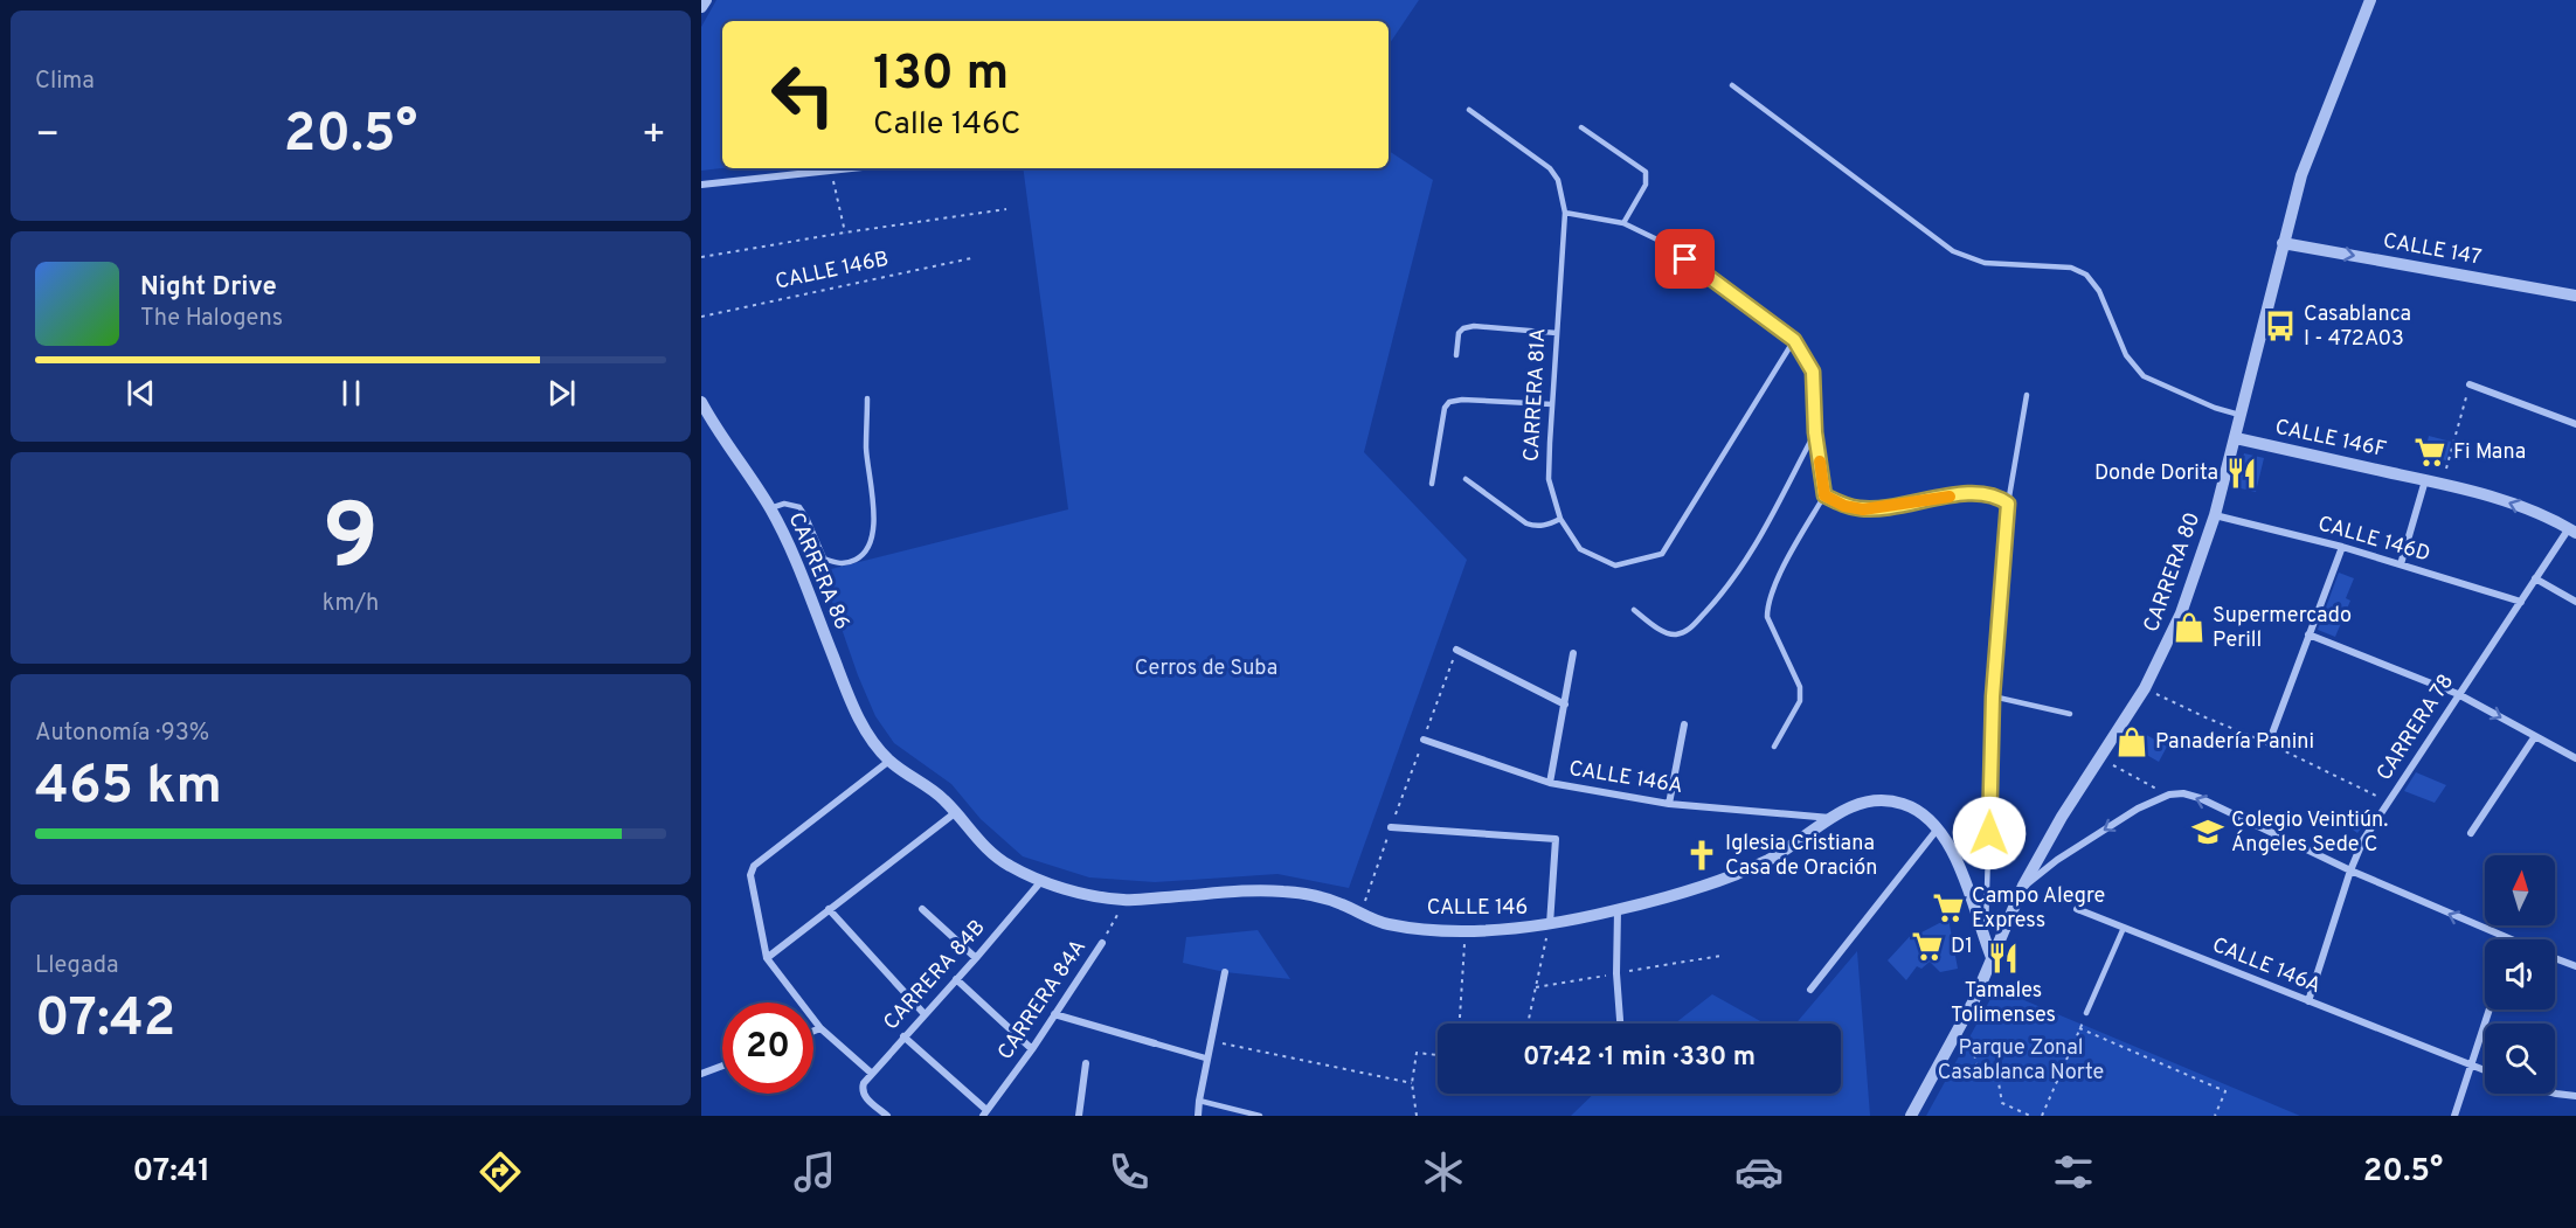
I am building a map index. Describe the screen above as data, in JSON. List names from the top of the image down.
{
  "streets": {
    "street": [
      "CALLE 147",
      "CALLE 146F",
      "CALLE 146D",
      "CARRERA 86",
      "CARRERA 80",
      "CARRERA 78",
      "CALLE 146A",
      "CALLE 146",
      "CARRERA 84B",
      "CARRERA 84A"
    ],
    "lane": ["CARRERA 81A"],
    "path": ["CALLE 146B"]
  },
  "crossings": [
    ["CALLE 147", "CARRERA 80"],
    ["CALLE 146F", "CARRERA 80"],
    ["CALLE 146F", "CARRERA 78"],
    ["CALLE 146D", "CARRERA 80"],
    ["CALLE 146D", "CARRERA 78"],
    ["CARRERA 86", "CALLE 146"],
    ["CARRERA 80", "CALLE 146"],
    ["CARRERA 78", "CALLE 146A"],
    ["CALLE 146A", "CALLE 146"],
    ["CALLE 146", "CARRERA 84B"],
    ["CALLE 146", "CARRERA 84A"]
  ],
  "one_way": ["CALLE 147"],
  "parks": ["Cerros de Suba", "Parque Zonal Casablanca Norte"],
  "places": {
    "bus stop": ["Casablanca I - 472A03"],
    "supermarket": ["Fi Mana", "Campo Alegre Express", "D1"],
    "restaurant": ["Donde Dorita", "Tamales Tolimenses"],
    "shop": ["Supermercado Perill", "Panadería Panini"],
    "school or university": ["Colegio Veintiún. Ángeles Sede C"],
    "church": ["Iglesia Cristiana Casa de Oración"]
  },
  "north": "top",
  "page": {
    "tile": [
      "Clima",
      ["9", "km/h"],
      ["Autonomía · 93%", "465 km"],
      ["Llegada", "07:42"]
    ],
    "turn": ["130 m", "Calle 146C"],
    "heat": ["−", "20.5°", "+"],
    "song": ["Night Drive", "The Halogens"],
    "limit": "20",
    "trip": "07:42 · 1 min · 330 m",
    "tabs": ["07:41", "20.5°"]
  }
}
